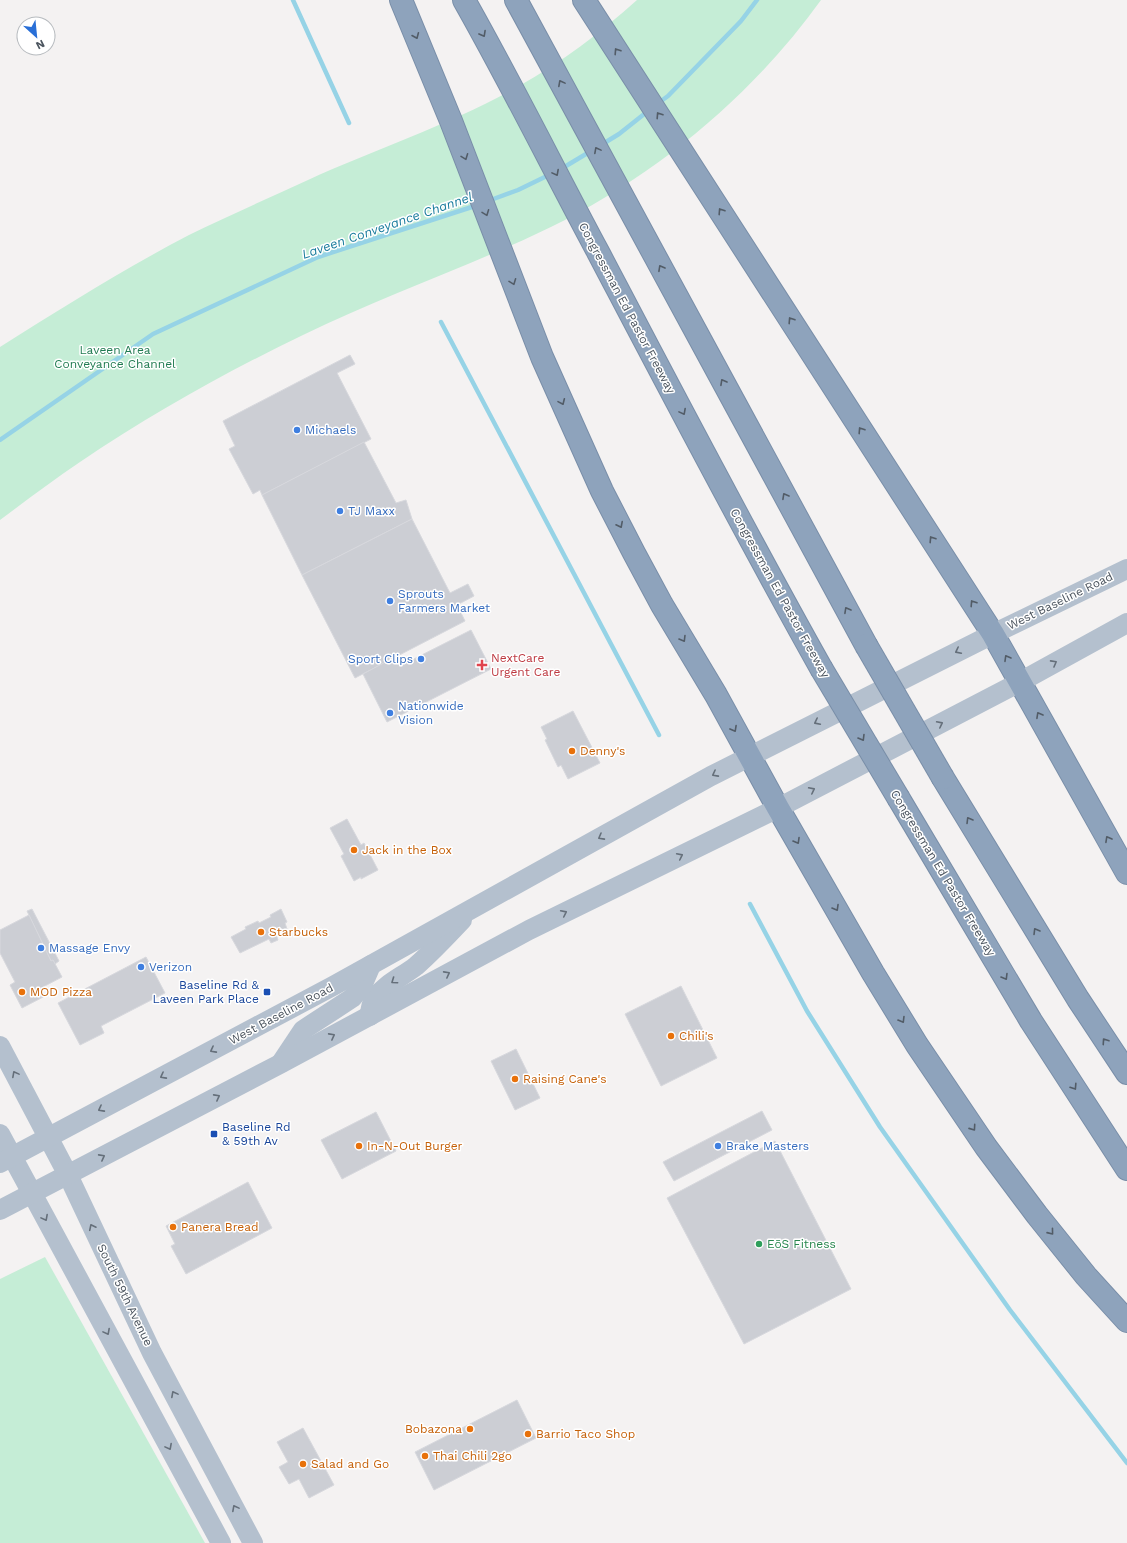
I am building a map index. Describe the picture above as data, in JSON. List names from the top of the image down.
{
  "streets": {
    "highway": ["Congressman Ed Pastor Freeway"],
    "main road": ["West Baseline Road", "South 59th Avenue"]
  },
  "crossings": [
    ["West Baseline Road", "South 59th Avenue"]
  ],
  "water": ["Laveen Conveyance Channel"],
  "parks": ["Laveen Area Conveyance Channel"],
  "places": {
    "other": [
      "Michaels",
      "TJ Maxx",
      "Sprouts Farmers Market",
      "Sport Clips",
      "Nationwide Vision",
      "Denny's",
      "Jack in the Box",
      "Starbucks",
      "Massage Envy",
      "Verizon",
      "MOD Pizza",
      "Chili's",
      "Raising Cane's",
      "In-N-Out Burger",
      "Brake Masters",
      "Panera Bread",
      "EōS Fitness",
      "Bobazona",
      "Barrio Taco Shop",
      "Thai Chili 2go",
      "Salad and Go"
    ],
    "health": ["NextCare Urgent Care"],
    "transit": ["Baseline Rd & Laveen Park Place", "Baseline Rd & 59th Av"]
  },
  "north": "bottom right"
}
